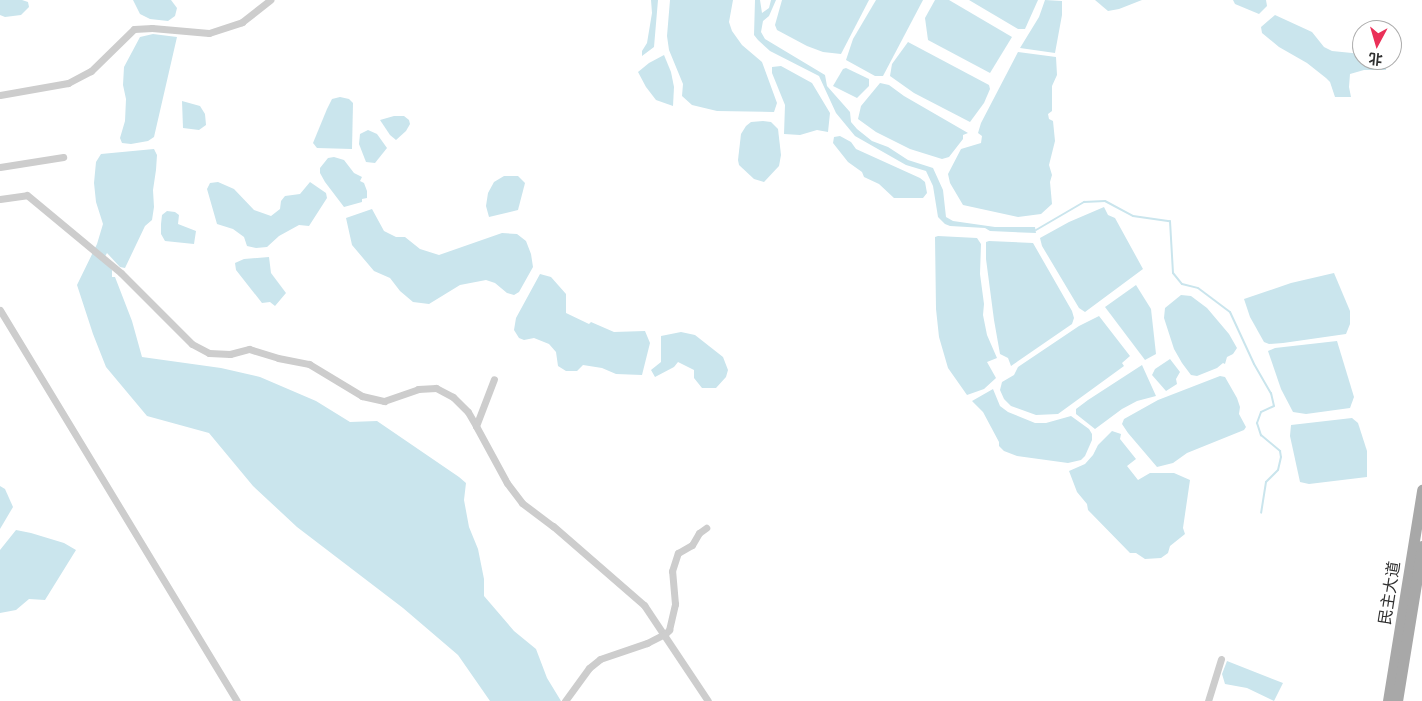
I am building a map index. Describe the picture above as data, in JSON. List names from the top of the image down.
{
  "streets": {
    "main road": ["民主大道"]
  },
  "north": "bottom"
}
